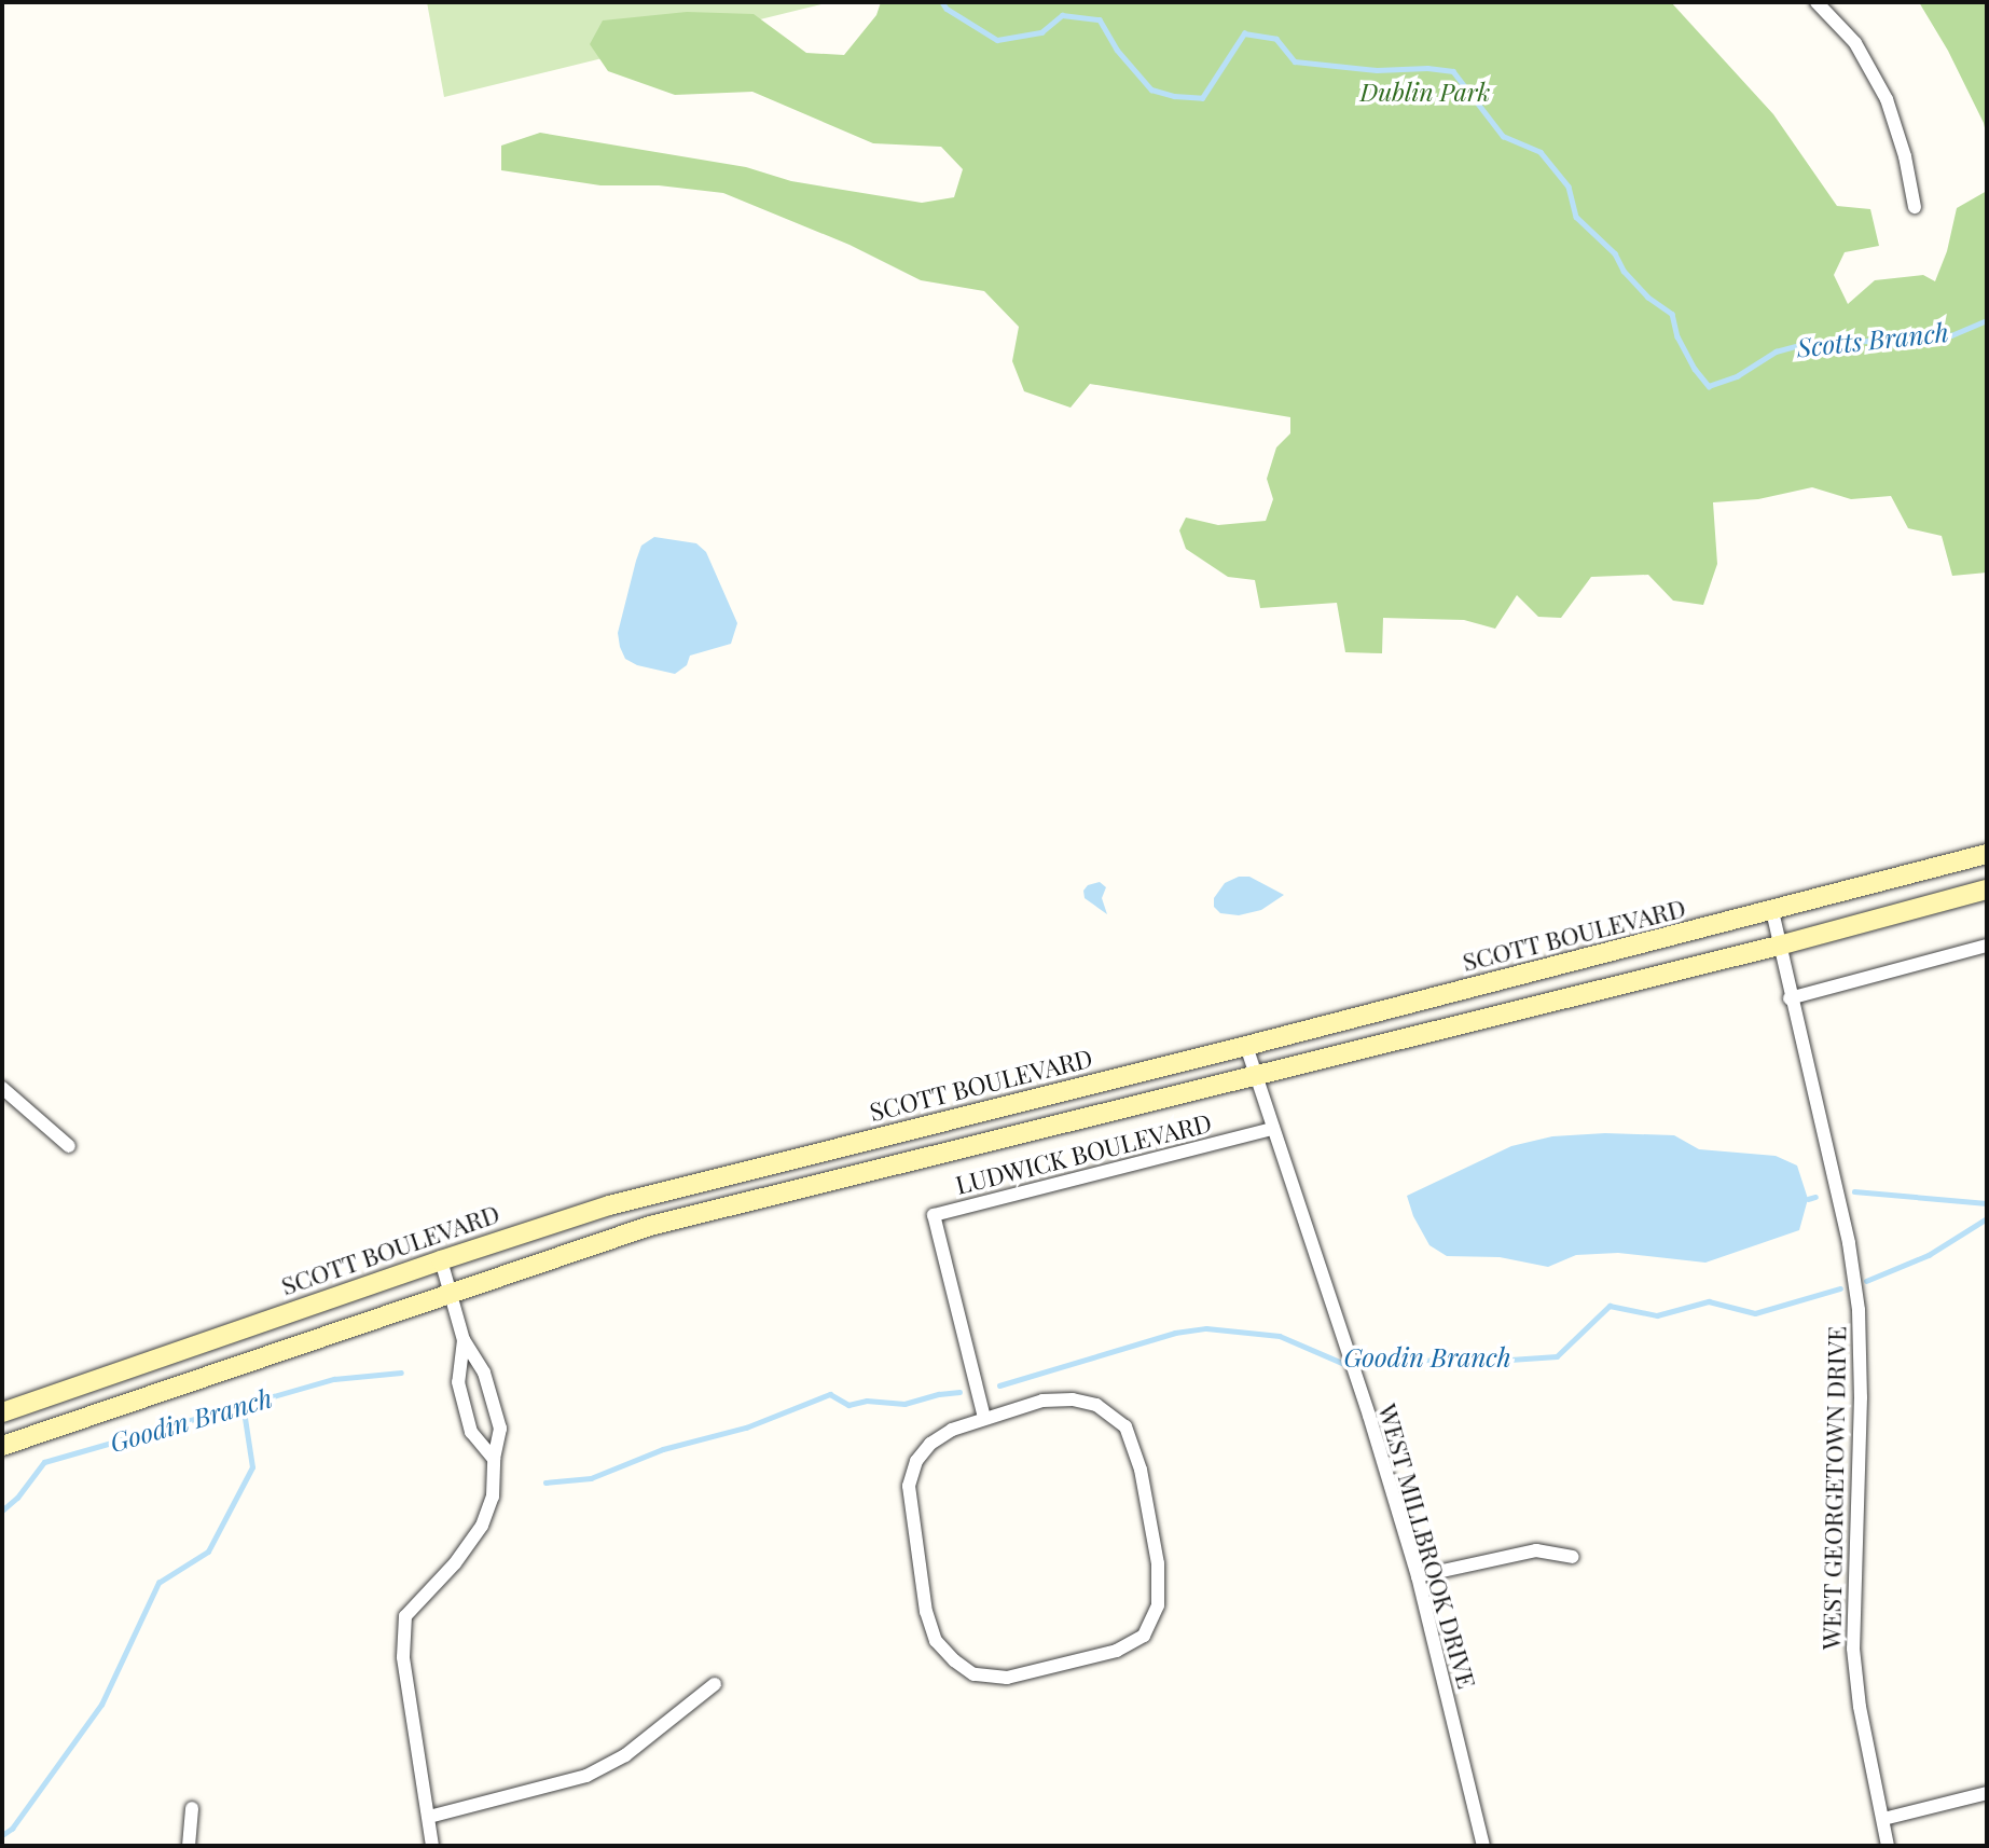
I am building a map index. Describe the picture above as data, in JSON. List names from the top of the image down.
{
  "streets": {
    "main road": ["SCOTT BOULEVARD"],
    "street": ["LUDWICK BOULEVARD", "WEST GEORGETOWN DRIVE", "WEST MILLBROOK DRIVE"]
  },
  "crossings": [
    ["SCOTT BOULEVARD", "WEST GEORGETOWN DRIVE"],
    ["SCOTT BOULEVARD", "WEST MILLBROOK DRIVE"],
    ["LUDWICK BOULEVARD", "WEST MILLBROOK DRIVE"]
  ],
  "water": ["Scotts Branch", "Goodin Branch"],
  "parks": ["Dublin Park"]
}
